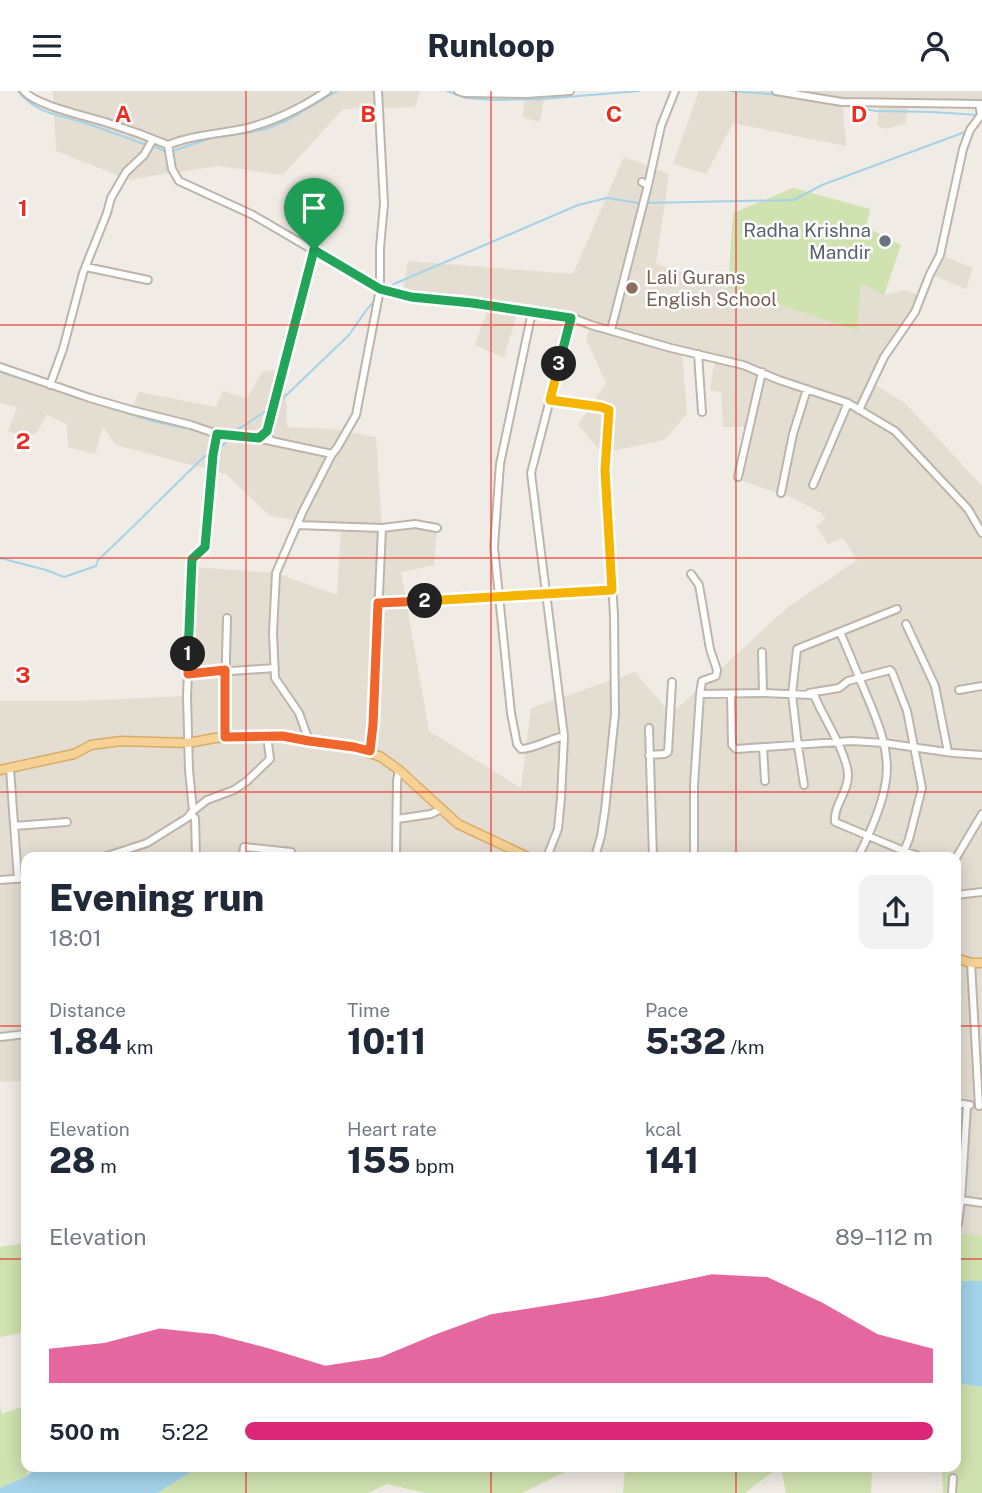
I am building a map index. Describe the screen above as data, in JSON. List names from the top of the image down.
{
  "places": ["Radha Krishna Mandir", "Lali Gurans English School"],
  "page": {
    "header": "Runloop",
    "pins": ["3", "2", "1"],
    "heading": ["Evening run", "18:01"],
    "stats": [
      ["Distance", "1.84 km"],
      ["Time", "10:11"],
      ["Pace", "5:32 /km"],
      ["Elevation", "28 m"],
      ["Heart rate", "155 bpm"],
      ["kcal", "141"]
    ],
    "chart": ["Elevation", "89–112 m"],
    "list": [
      {
        "name": "500 m",
        "note": "5:22"
      }
    ]
  },
  "grid": {
    "columns": [
      "A",
      "B",
      "C",
      "D"
    ],
    "rows": ["1", "2", "3"]
  }
}
